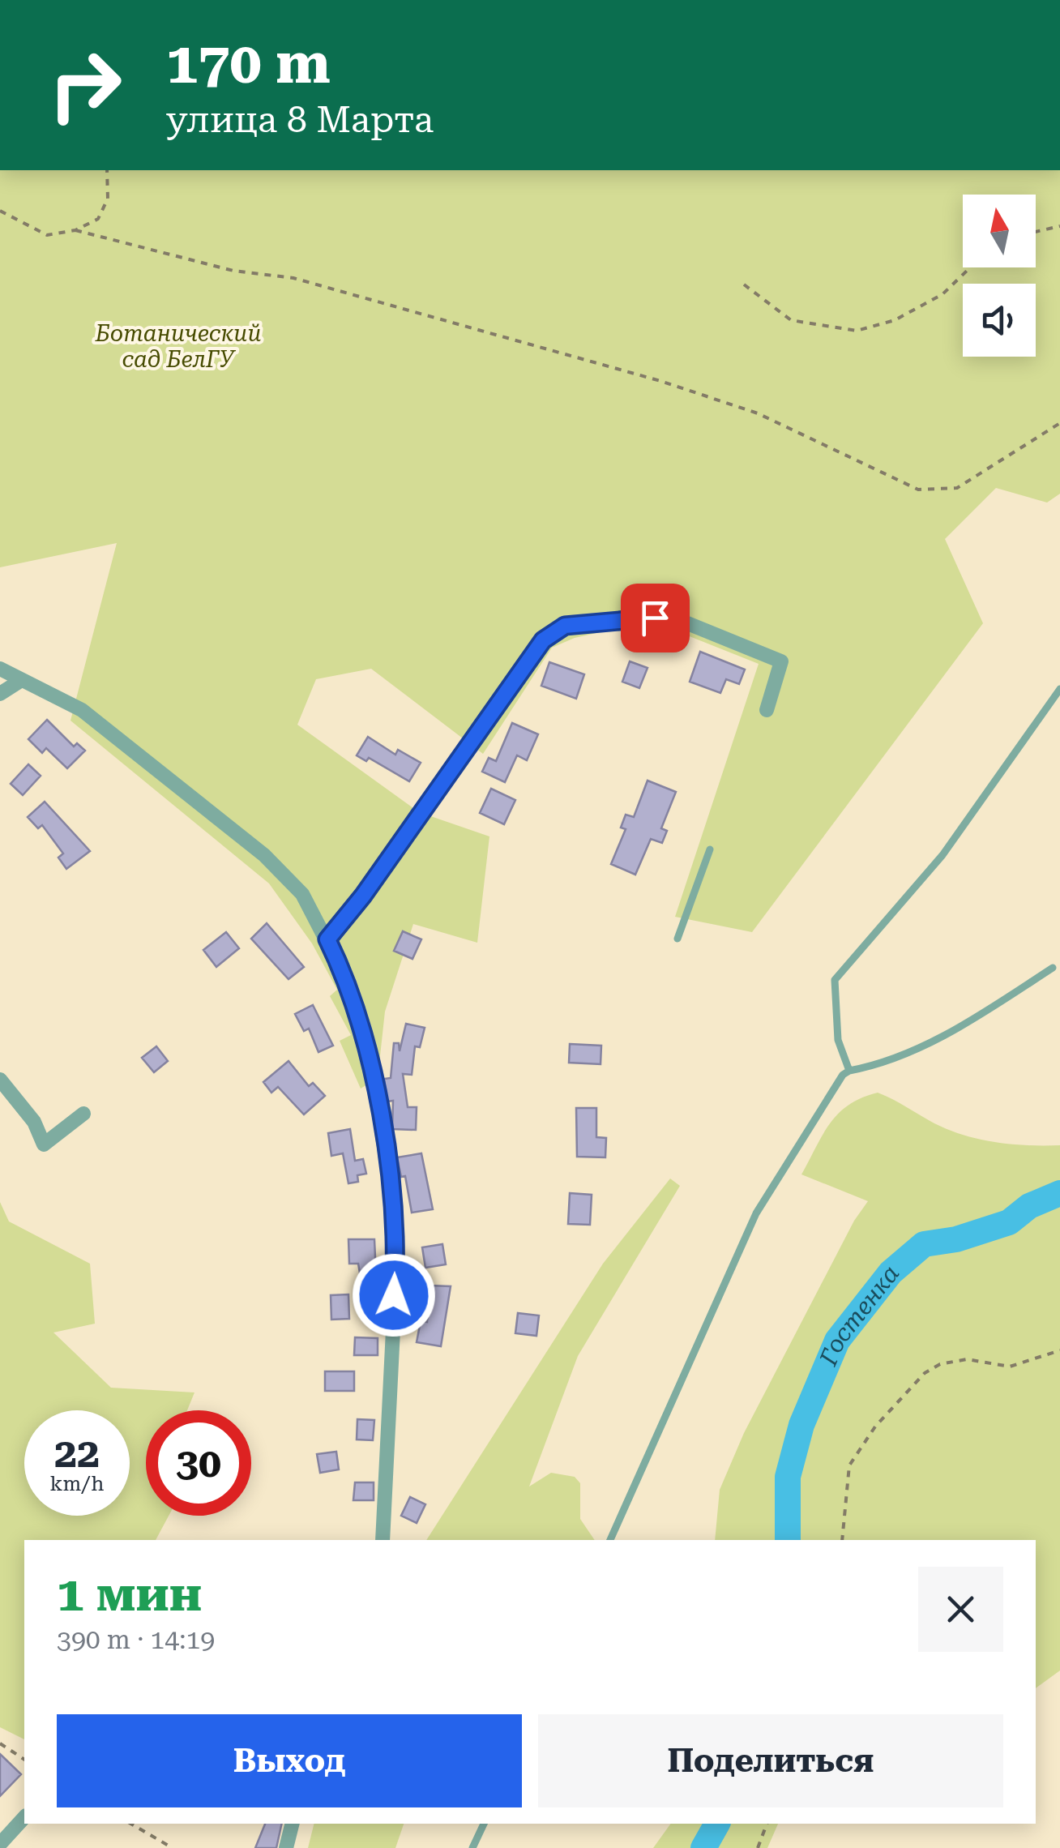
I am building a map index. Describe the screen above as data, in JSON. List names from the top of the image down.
{
  "water": ["Гостенка"],
  "parks": ["Ботанический сад БелГУ"],
  "north": "top",
  "page": {
    "turn": ["170 m", "улица 8 Марта"],
    "speed": "22 km/h",
    "limit": "30",
    "heading": ["1 мин", "390 m · 14:19"],
    "buttons": ["Выход", "Поделиться"]
  }
}
